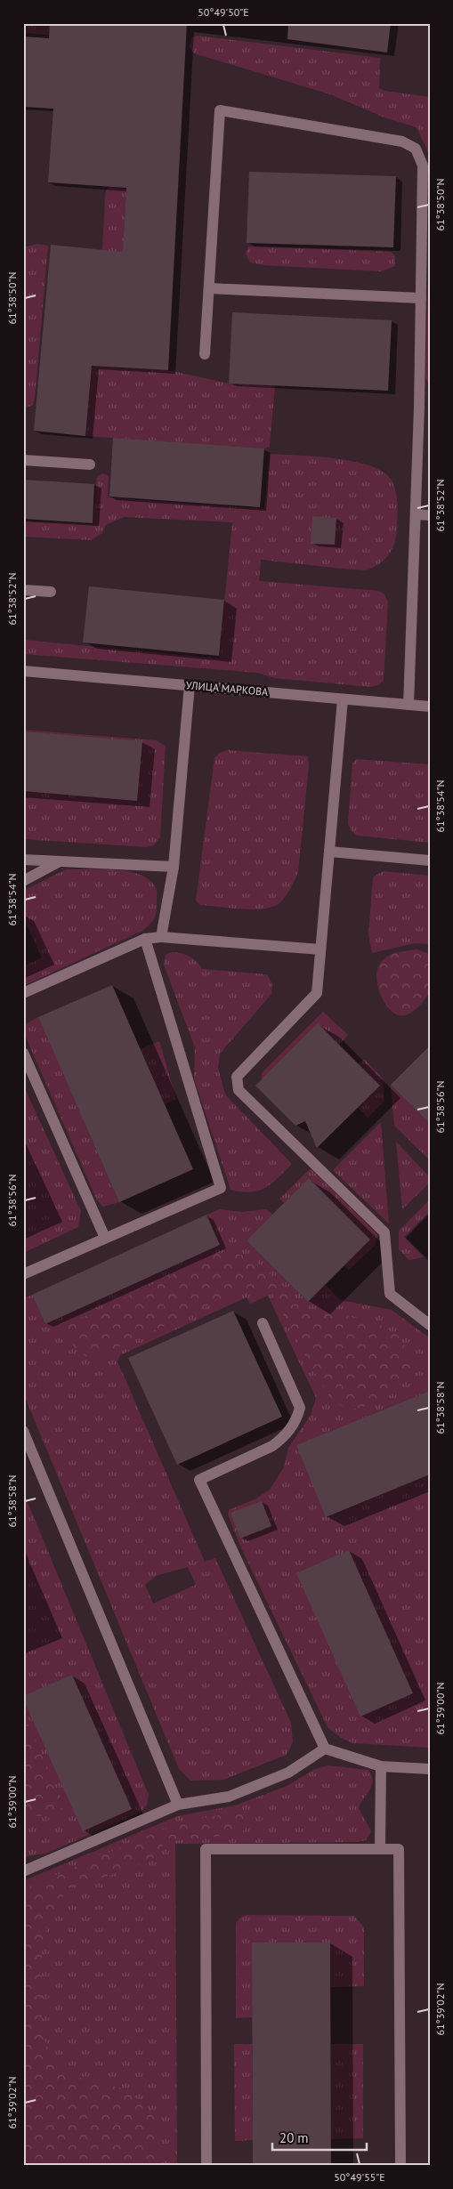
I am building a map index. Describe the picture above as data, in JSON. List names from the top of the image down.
{
  "streets": {
    "street": ["УЛИЦА МАРКОВА"]
  },
  "scale_bar": "20 m",
  "coordinates": [
    "50°49'50\"E",
    "61°38'50\"N",
    "61°38'52\"N",
    "61°38'54\"N",
    "61°38'56\"N",
    "61°38'58\"N",
    "61°39'00\"N",
    "61°39'02\"N",
    "50°49'55\"E"
  ]
}
